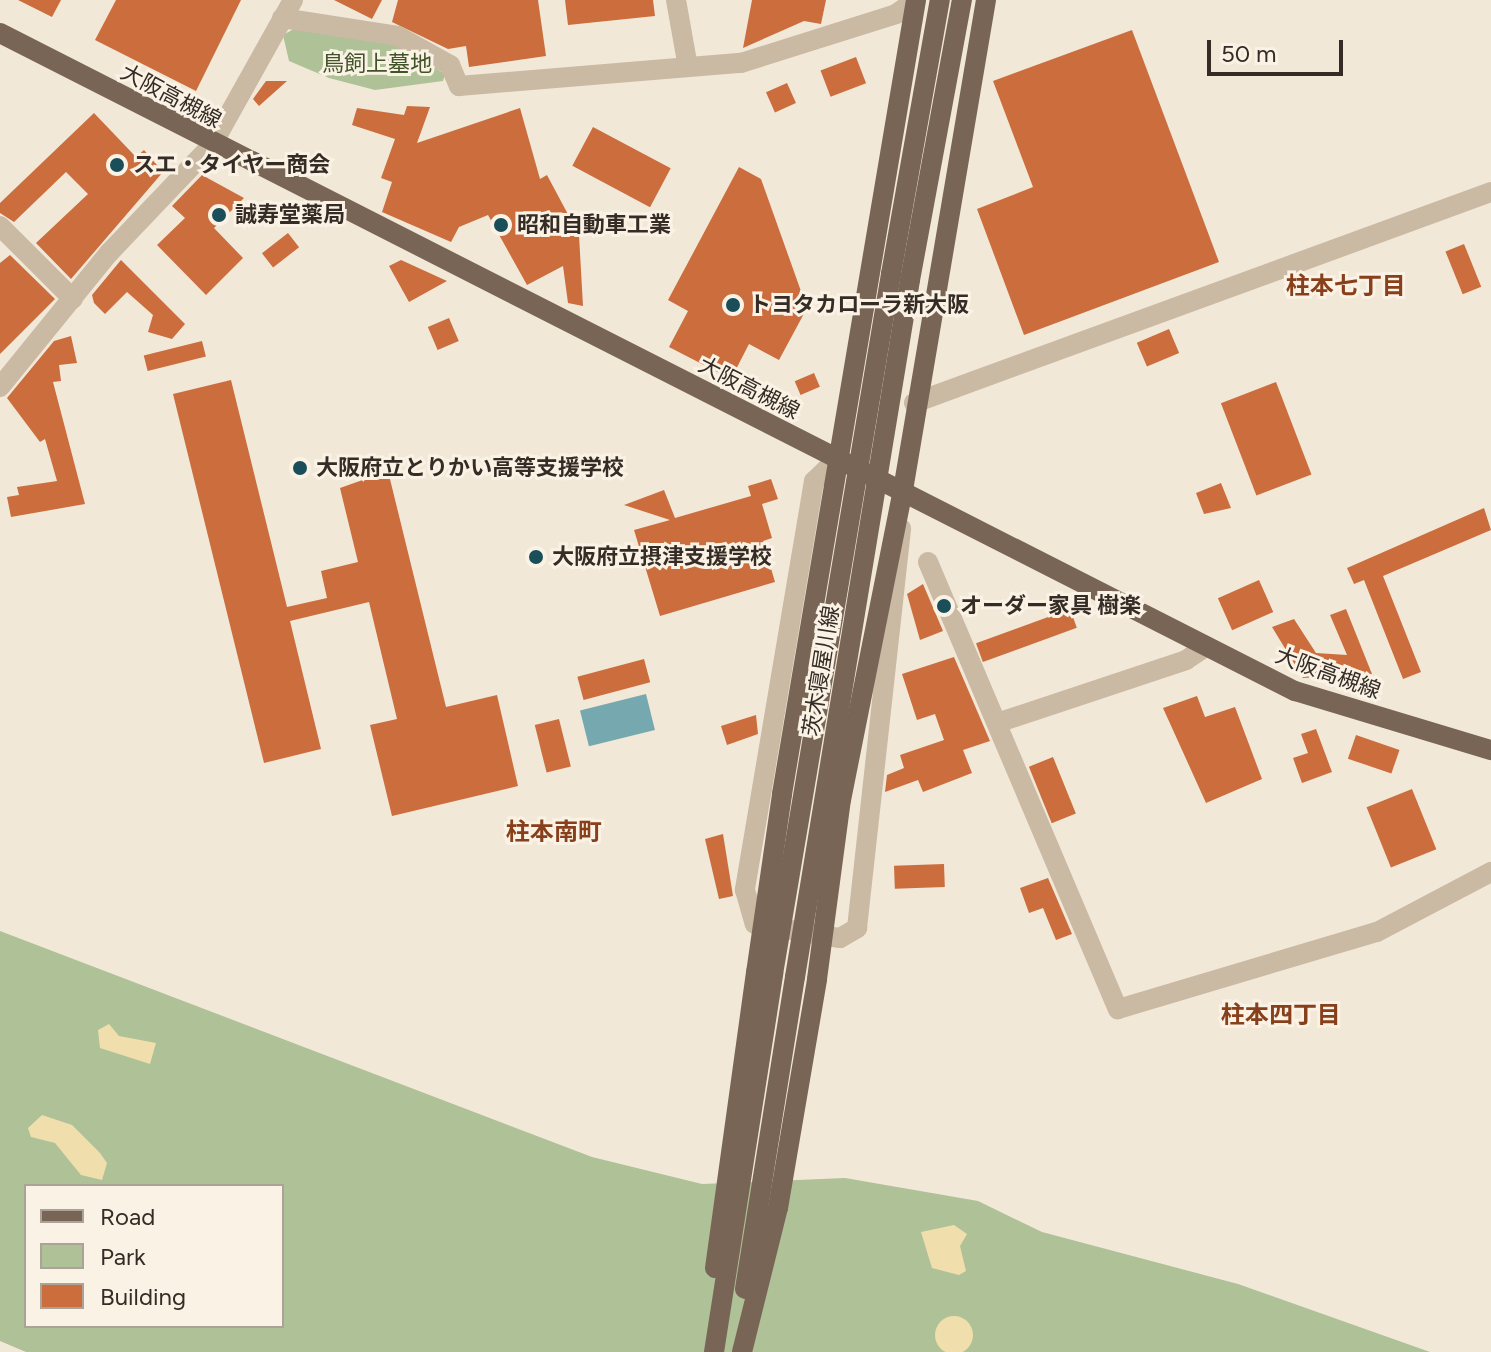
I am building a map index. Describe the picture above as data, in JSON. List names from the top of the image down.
{
  "streets": {
    "main road": ["大阪高槻線", "茨木寝屋川線"]
  },
  "districts": ["柱本七丁目", "柱本南町", "柱本四丁目"],
  "parks": ["鳥飼上墓地"],
  "places": [
    "スエ・タイヤー商会",
    "誠寿堂薬局",
    "昭和自動車工業",
    "トヨタカローラ新大阪",
    "大阪府立とりかい高等支援学校",
    "大阪府立摂津支援学校",
    "オーダー家具 樹楽"
  ],
  "legend": ["Road", "Park", "Building"],
  "scale_bar": "50 m"
}
